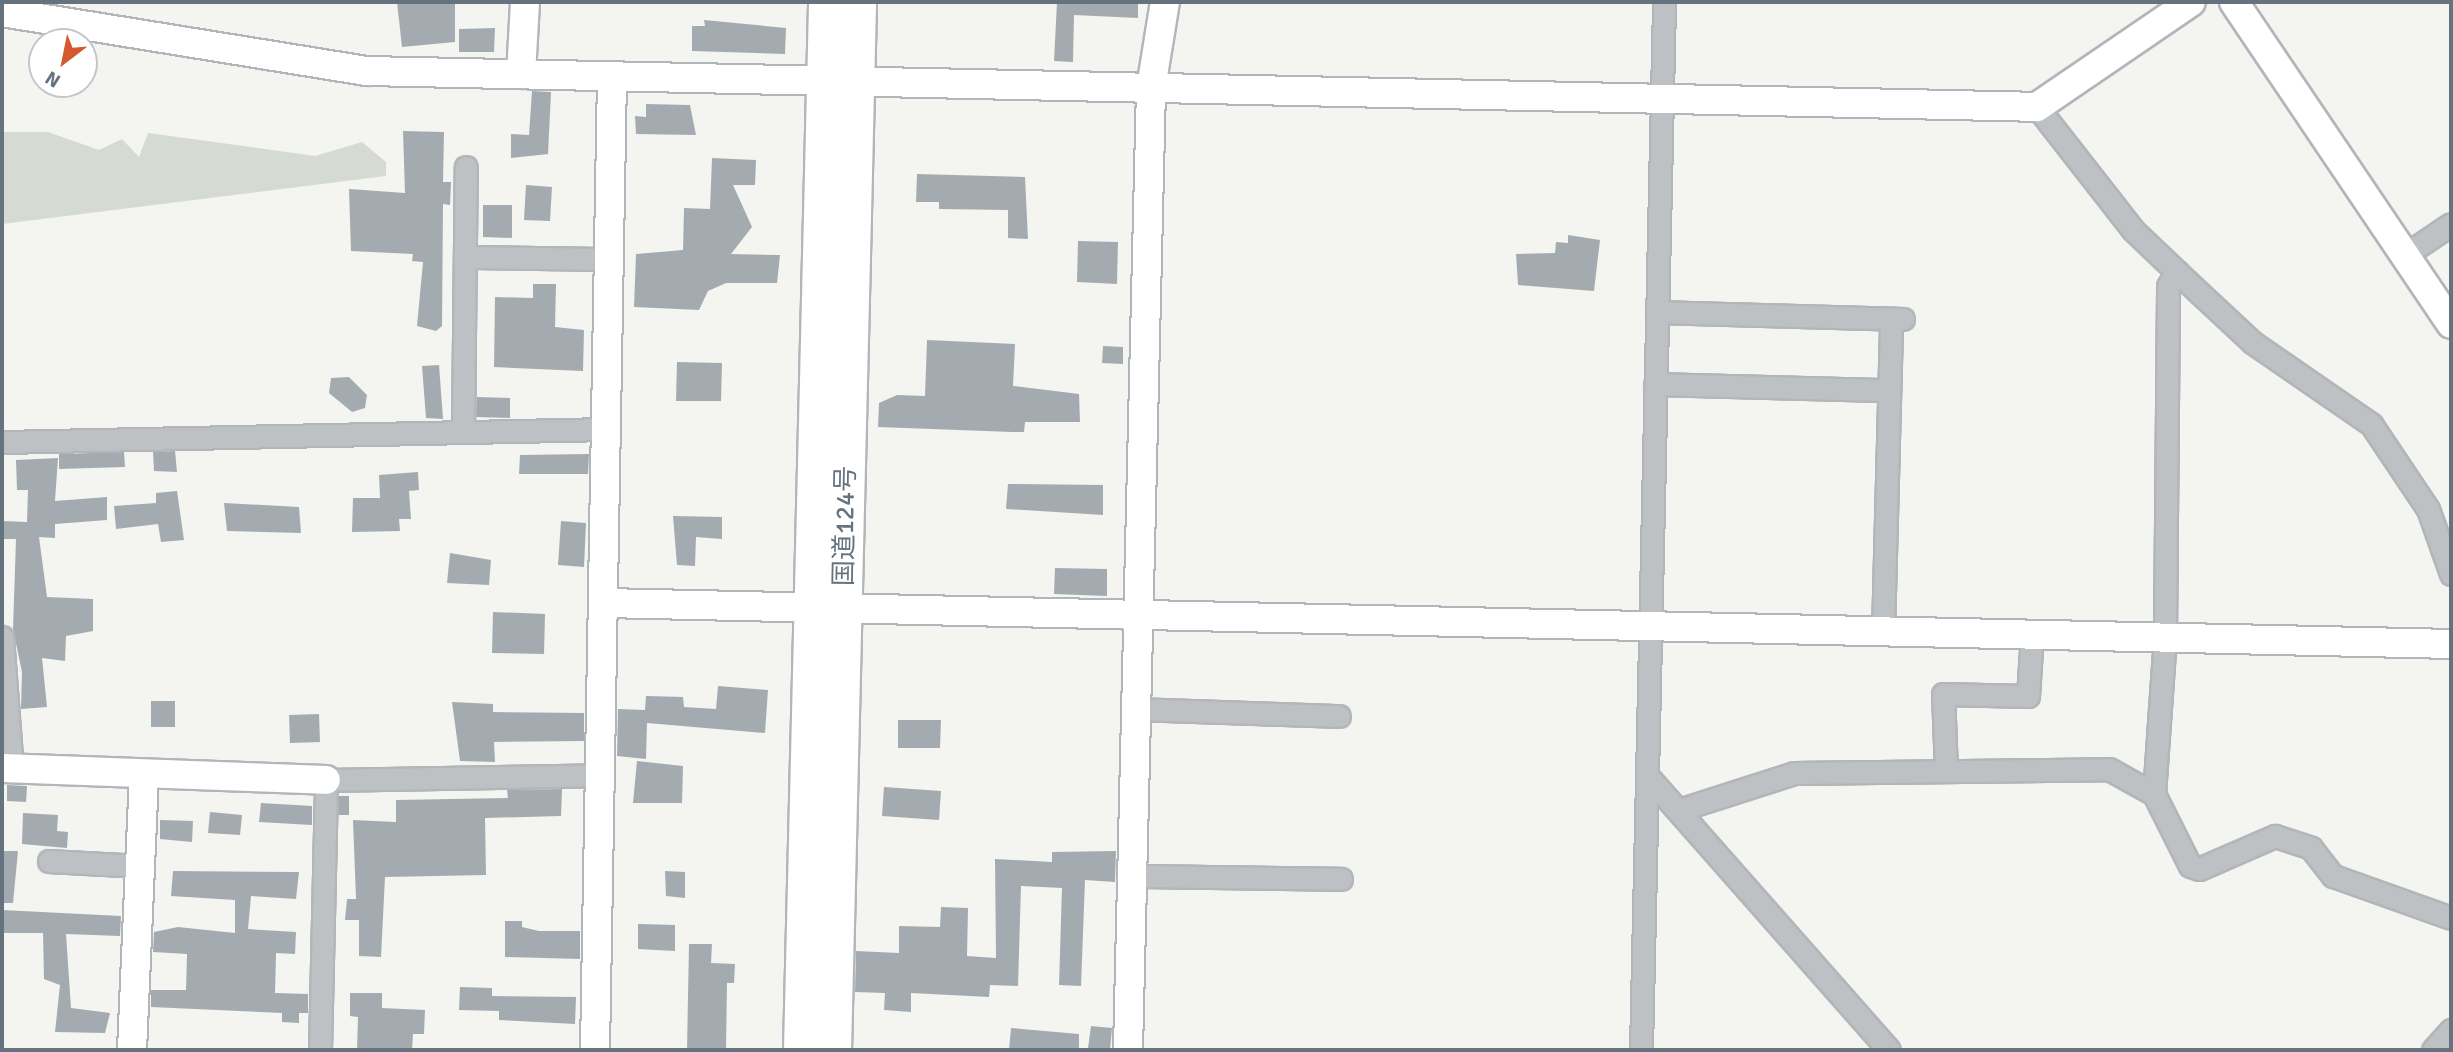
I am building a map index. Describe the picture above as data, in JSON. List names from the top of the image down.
{
  "streets": {
    "highway": ["国道124号"]
  },
  "north": "bottom left"
}
